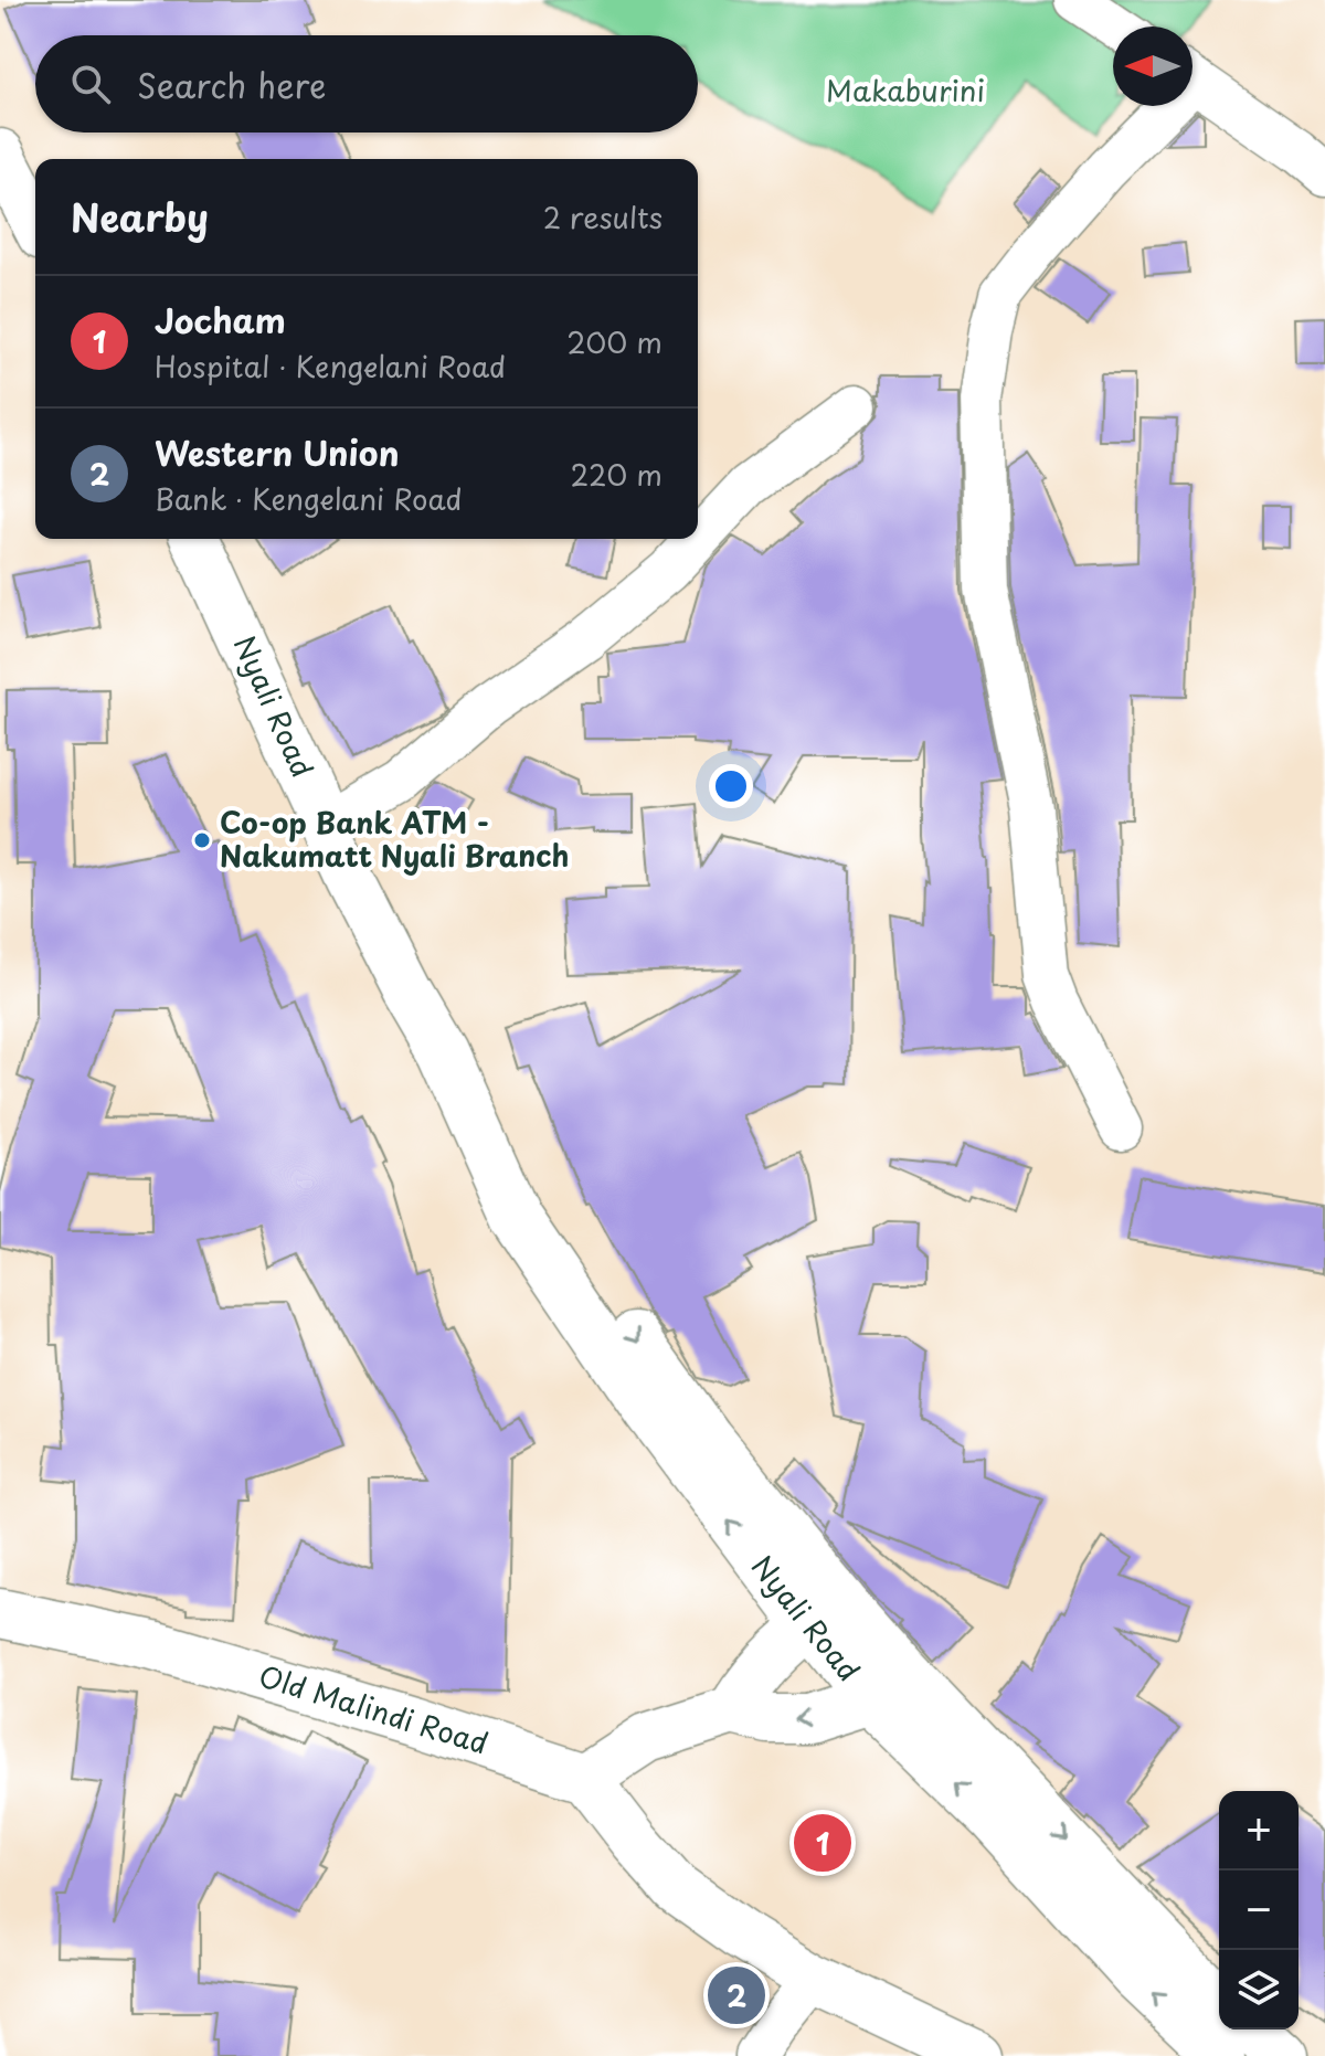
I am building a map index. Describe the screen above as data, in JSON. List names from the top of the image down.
{
  "streets": {
    "main road": ["Nyali Road", "Old Malindi Road"]
  },
  "parks": ["Makaburini"],
  "places": ["Co-op Bank ATM - Nakumatt Nyali Branch"],
  "north": "left",
  "page": {
    "search": "Search here",
    "heading": ["Nearby", "2 results"],
    "list": [
      {
        "mark": "1",
        "name": "Jocham",
        "note": "Hospital · Kengelani Road",
        "value": "200 m"
      },
      {
        "mark": "2",
        "name": "Western Union",
        "note": "Bank · Kengelani Road",
        "value": "220 m"
      }
    ],
    "map_buttons": ["+", "−"],
    "pins": ["1", "2"]
  }
}
